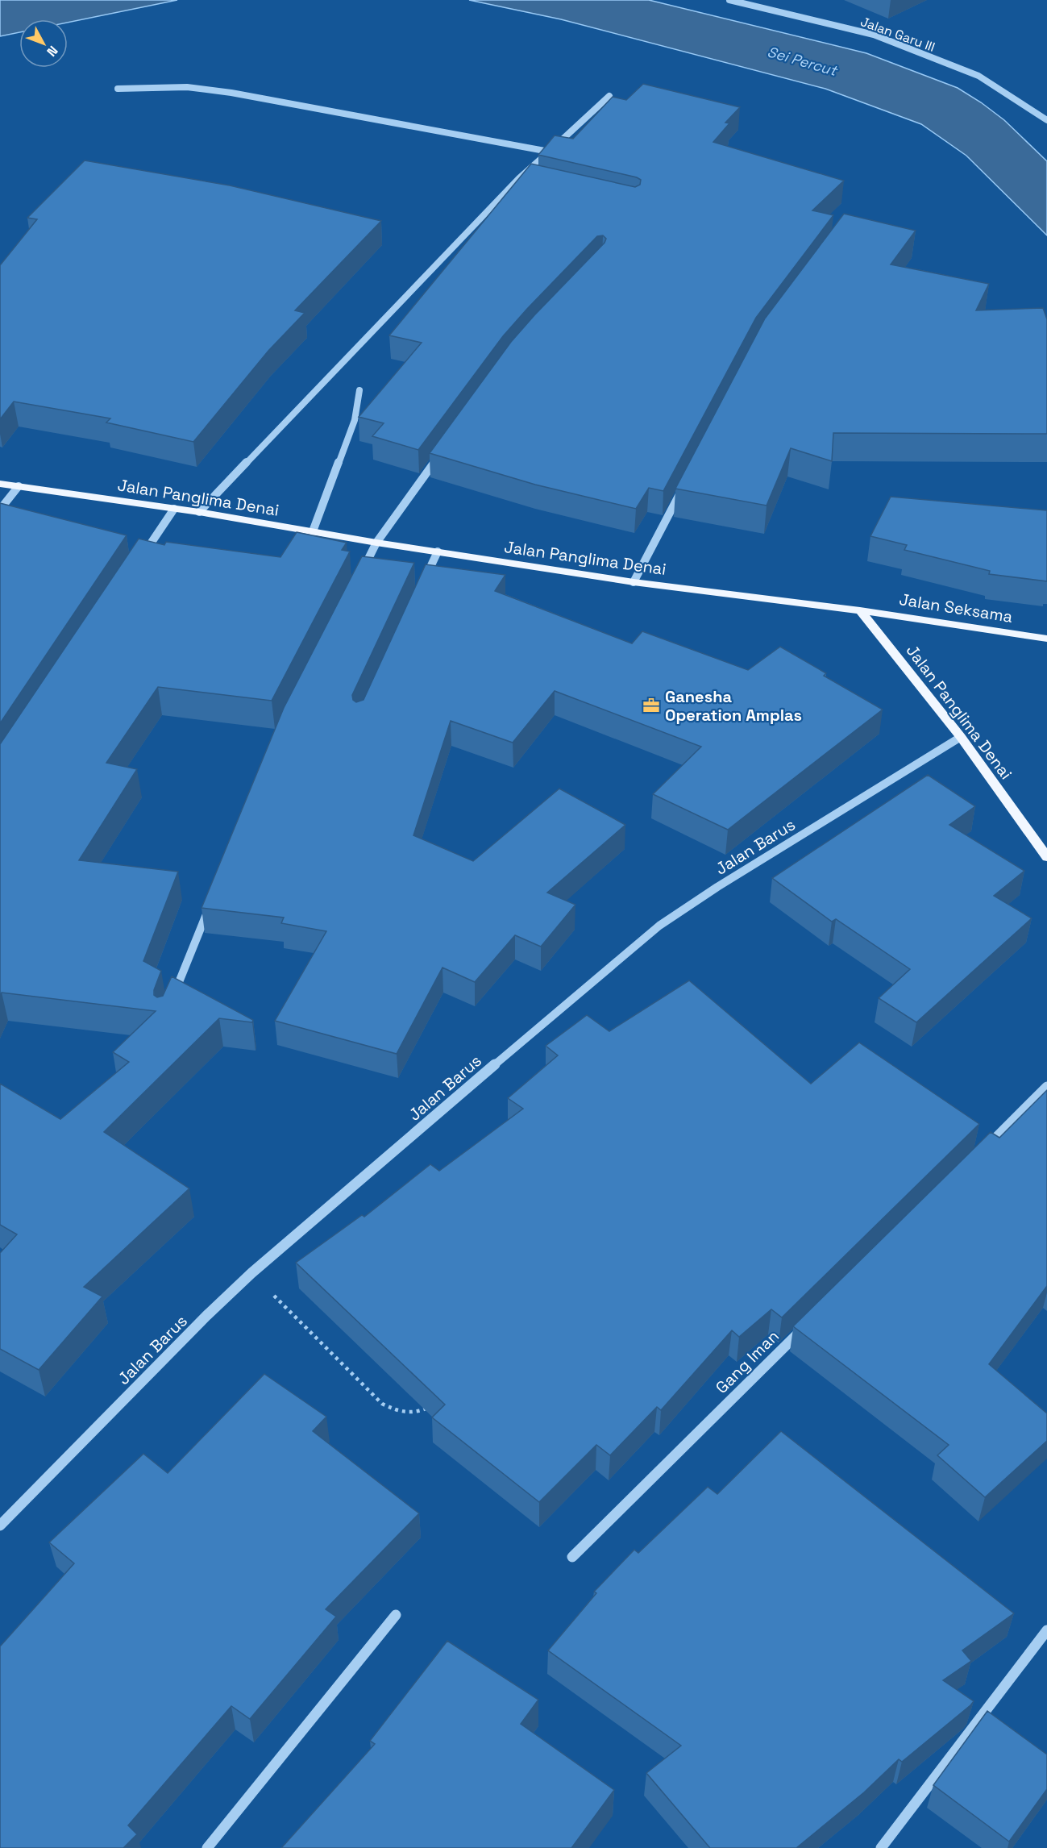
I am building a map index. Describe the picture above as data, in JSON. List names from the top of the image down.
{
  "streets": {
    "main road": ["Jalan Panglima Denai", "Jalan Seksama"],
    "street": ["Jalan Garu III", "Jalan Barus", "Gang Iman"]
  },
  "crossings": [
    ["Jalan Panglima Denai", "Jalan Seksama"],
    ["Jalan Panglima Denai", "Jalan Barus"]
  ],
  "water": ["Sei Percut"],
  "places": {
    "office": ["Ganesha Operation Amplas"]
  },
  "north": "bottom right"
}
